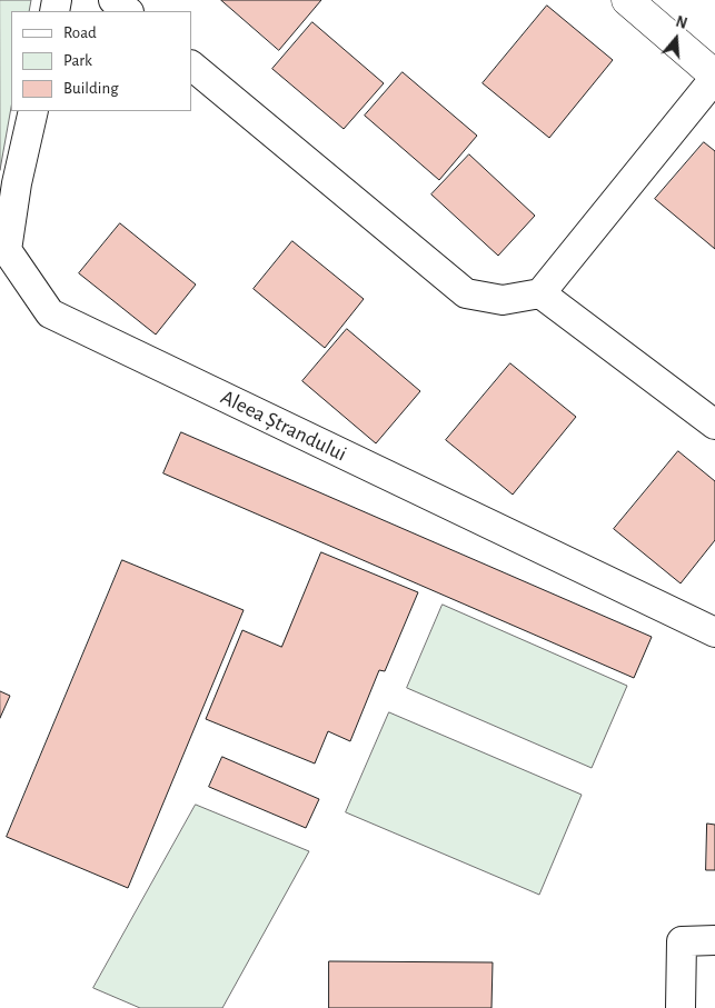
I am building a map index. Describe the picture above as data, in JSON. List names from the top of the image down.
{
  "streets": {
    "street": ["Aleea Ștrandului"]
  },
  "legend": ["Road", "Park", "Building"],
  "north": "top"
}
